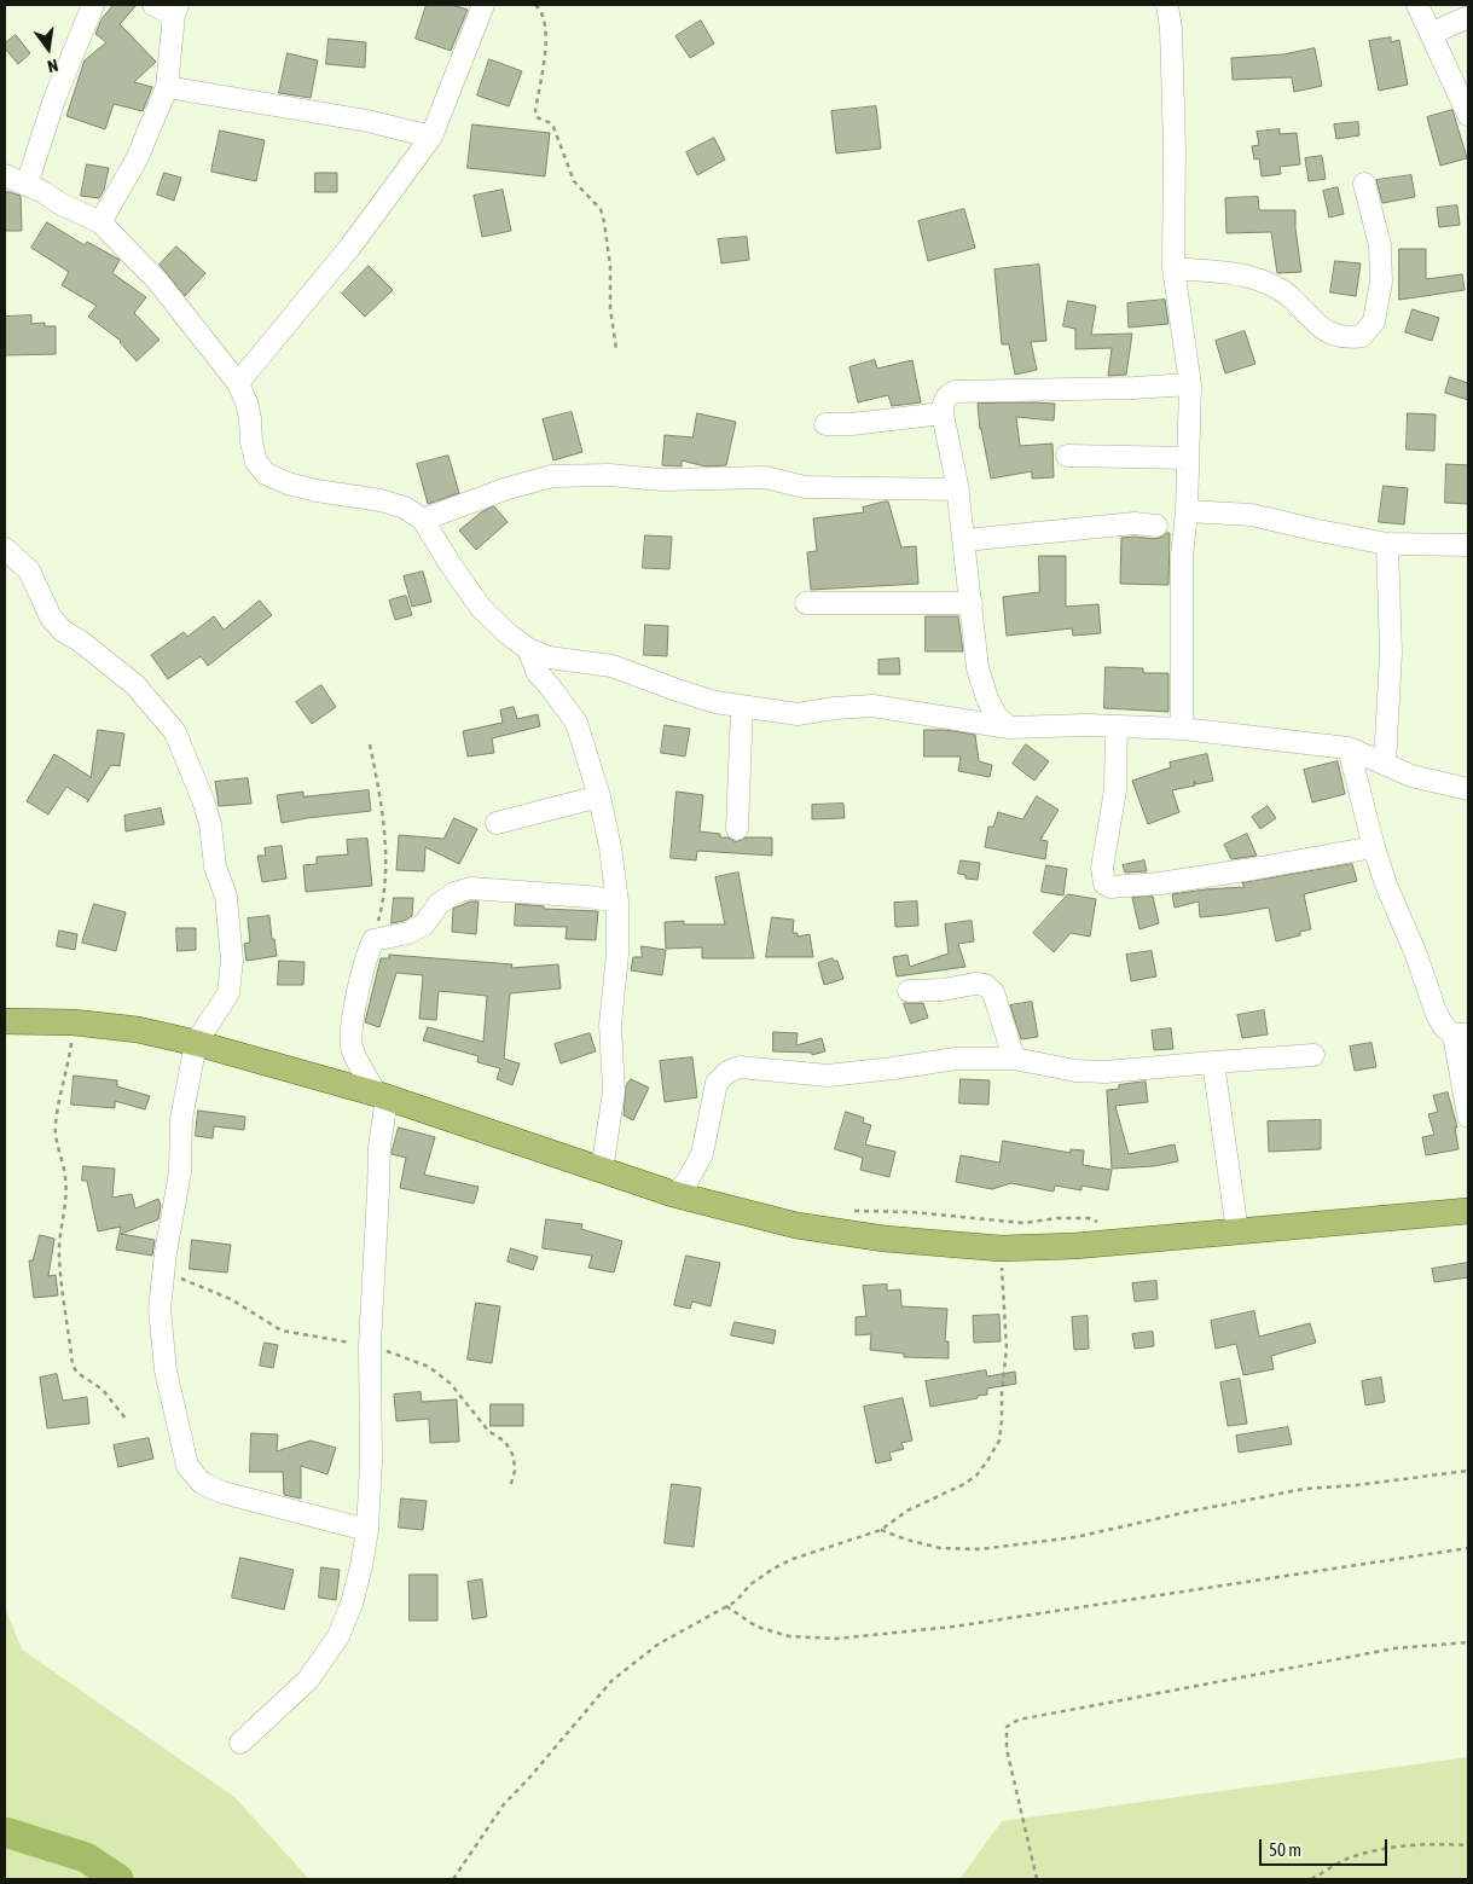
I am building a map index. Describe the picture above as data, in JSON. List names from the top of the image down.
{
  "scale_bar": "50 m",
  "north": "bottom"
}
